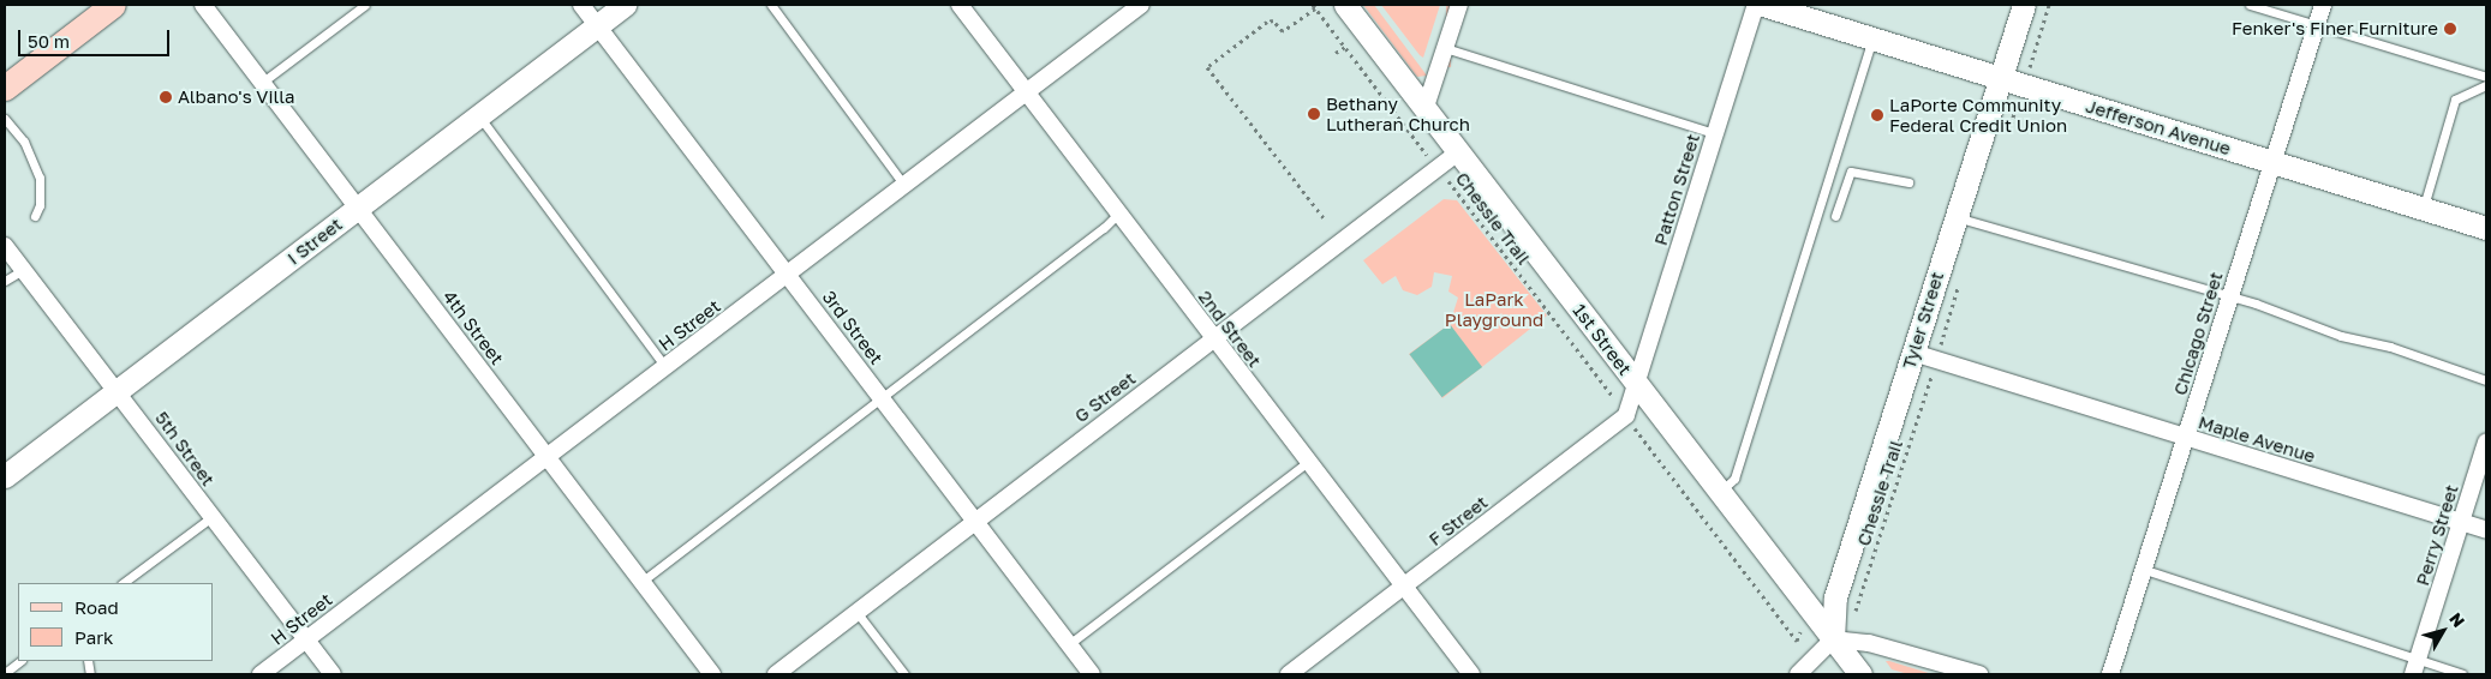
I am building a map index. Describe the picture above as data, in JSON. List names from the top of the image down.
{
  "streets": {
    "street": [
      "Jefferson Avenue",
      "Patton Street",
      "I Street",
      "Tyler Street",
      "H Street",
      "4th Street",
      "3rd Street",
      "2nd Street",
      "Chicago Street",
      "1st Street",
      "G Street",
      "Maple Avenue",
      "5th Street",
      "F Street",
      "Perry Street"
    ],
    "path": ["Chessie Trail"]
  },
  "crossings": [
    ["Jefferson Avenue", "Tyler Street"],
    ["Jefferson Avenue", "Chicago Street"],
    ["Patton Street", "1st Street"],
    ["Chessie Trail", "G Street"],
    ["Chessie Trail", "F Street"],
    ["I Street", "4th Street"],
    ["I Street", "3rd Street"],
    ["I Street", "5th Street"],
    ["Tyler Street", "1st Street"],
    ["Tyler Street", "Maple Avenue"],
    ["H Street", "4th Street"],
    ["H Street", "3rd Street"],
    ["H Street", "2nd Street"],
    ["H Street", "5th Street"],
    ["3rd Street", "G Street"],
    ["2nd Street", "G Street"],
    ["2nd Street", "F Street"],
    ["Chicago Street", "Maple Avenue"],
    ["1st Street", "G Street"],
    ["Maple Avenue", "Perry Street"]
  ],
  "parks": ["LaPark Playground"],
  "places": [
    "Fenker's Finer Furniture",
    "Albano's Villa",
    "Bethany Lutheran Church",
    "LaPorte Community Federal Credit Union"
  ],
  "legend": ["Road", "Park"],
  "scale_bar": "50 m",
  "north": "top right"
}
